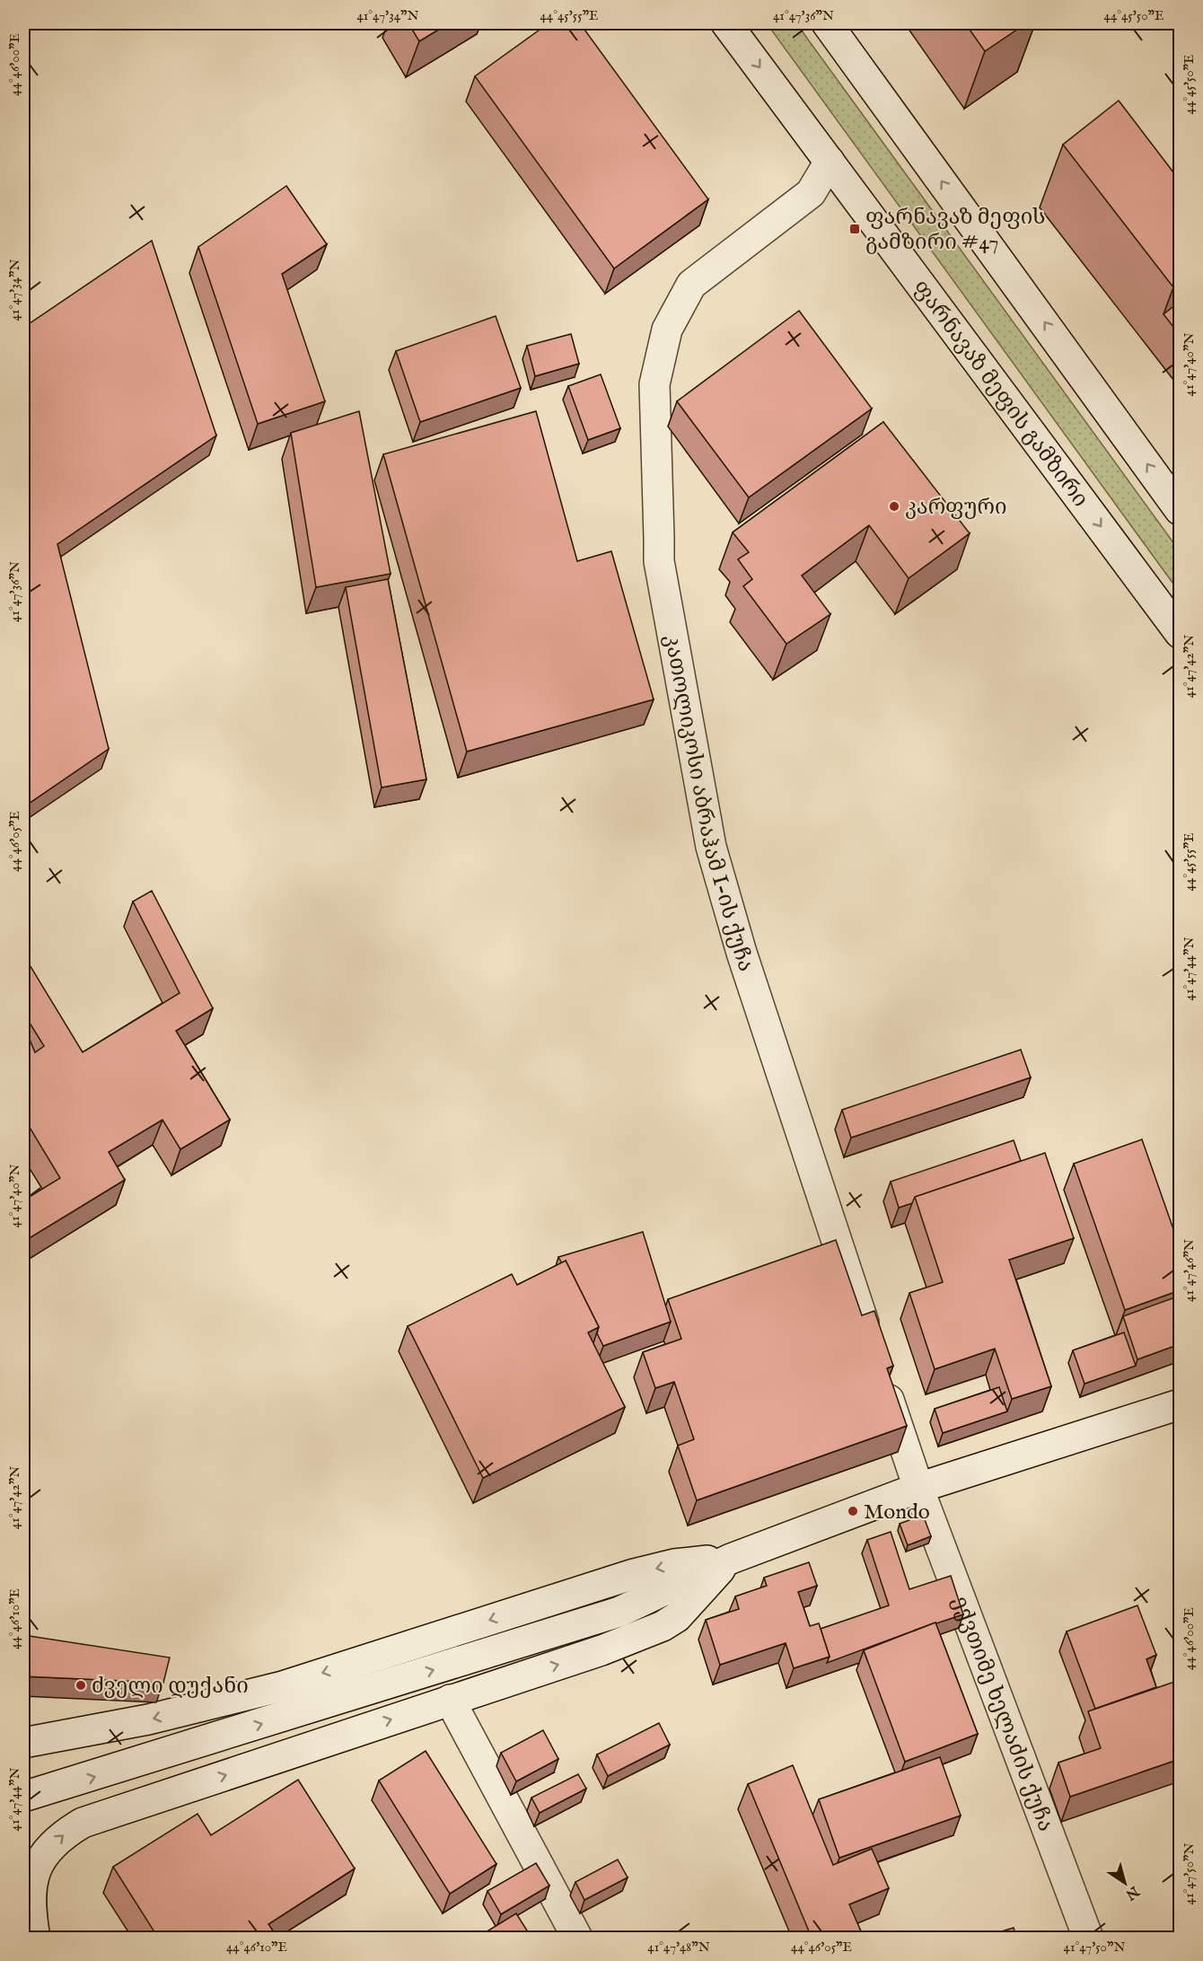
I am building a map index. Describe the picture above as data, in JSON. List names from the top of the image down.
{
  "streets": {
    "main road": ["ფარნავაზ მეფის გამზირი", "კათოლიკოსი აბრაჰამ I-ის ქუჩა", "ექვთიმე ხელაძის ქუჩა"]
  },
  "crossings": [
    ["ფარნავაზ მეფის გამზირი", "კათოლიკოსი აბრაჰამ I-ის ქუჩა"]
  ],
  "places": {
    "transit": ["ფარნავაზ მეფის გამზირი #47"],
    "other": ["კარფური", "Mondo", "ძველი დუქანი"]
  },
  "north": "bottom right",
  "coordinates": [
    "41°47'34\"N",
    "44°45'55\"E",
    "41°47'36\"N",
    "44°45'50\"E",
    "44°46'00\"E",
    "41°47'40\"N",
    "41°47'42\"N",
    "44°46'05\"E",
    "41°47'44\"N",
    "41°47'46\"N",
    "44°46'10\"E",
    "41°47'50\"N",
    "41°47'48\"N"
  ]
}
